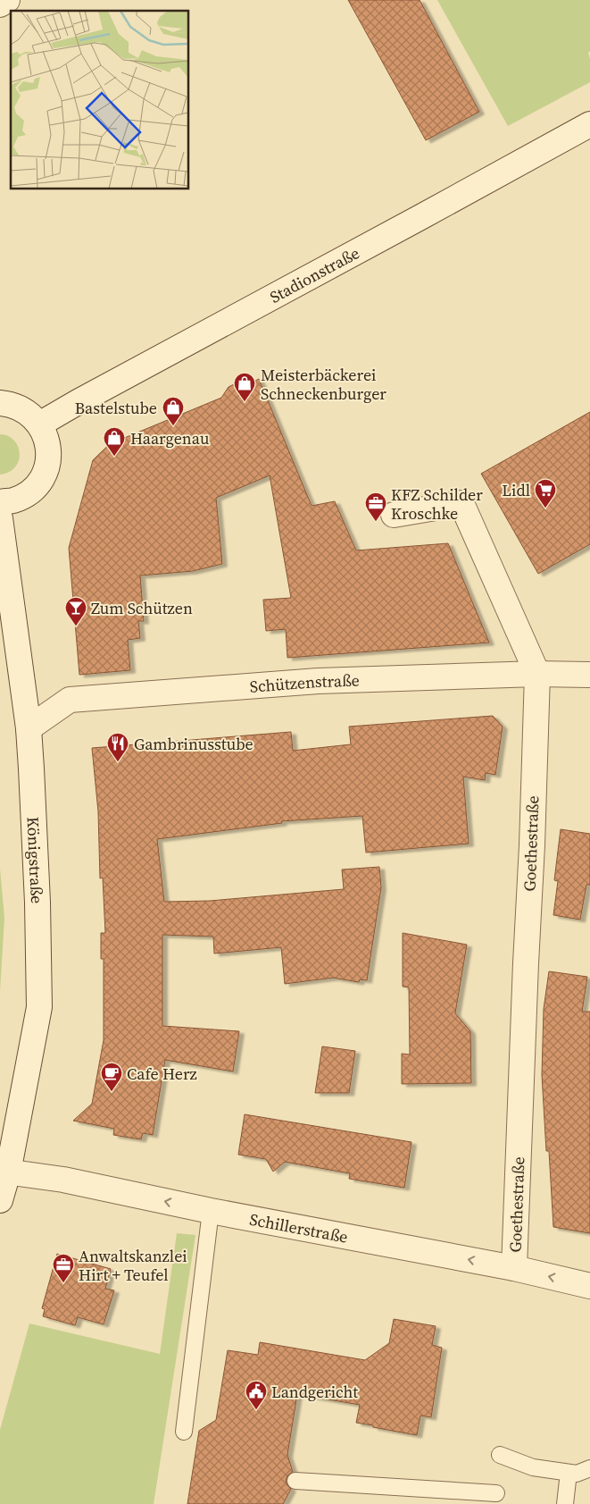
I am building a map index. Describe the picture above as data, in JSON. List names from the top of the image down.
{
  "streets": {
    "street": [
      "Stadionstraße",
      "Schützenstraße",
      "Goethestraße",
      "Königstraße",
      "Schillerstraße"
    ]
  },
  "crossings": [
    ["Schützenstraße", "Goethestraße"],
    ["Schützenstraße", "Königstraße"],
    ["Goethestraße", "Schillerstraße"],
    ["Königstraße", "Schillerstraße"]
  ],
  "one_way": ["Schillerstraße"],
  "places": {
    "shop": ["Meisterbäckerei Schneckenburger", "Bastelstube", "Haargenau"],
    "supermarket": ["Lidl"],
    "office": ["KFZ Schilder Kroschke", "Anwaltskanzlei Hirt + Teufel"],
    "bar": ["Zum Schützen"],
    "restaurant": ["Gambrinusstube"],
    "cafe": ["Cafe Herz"],
    "public building": ["Landgericht"]
  }
}
